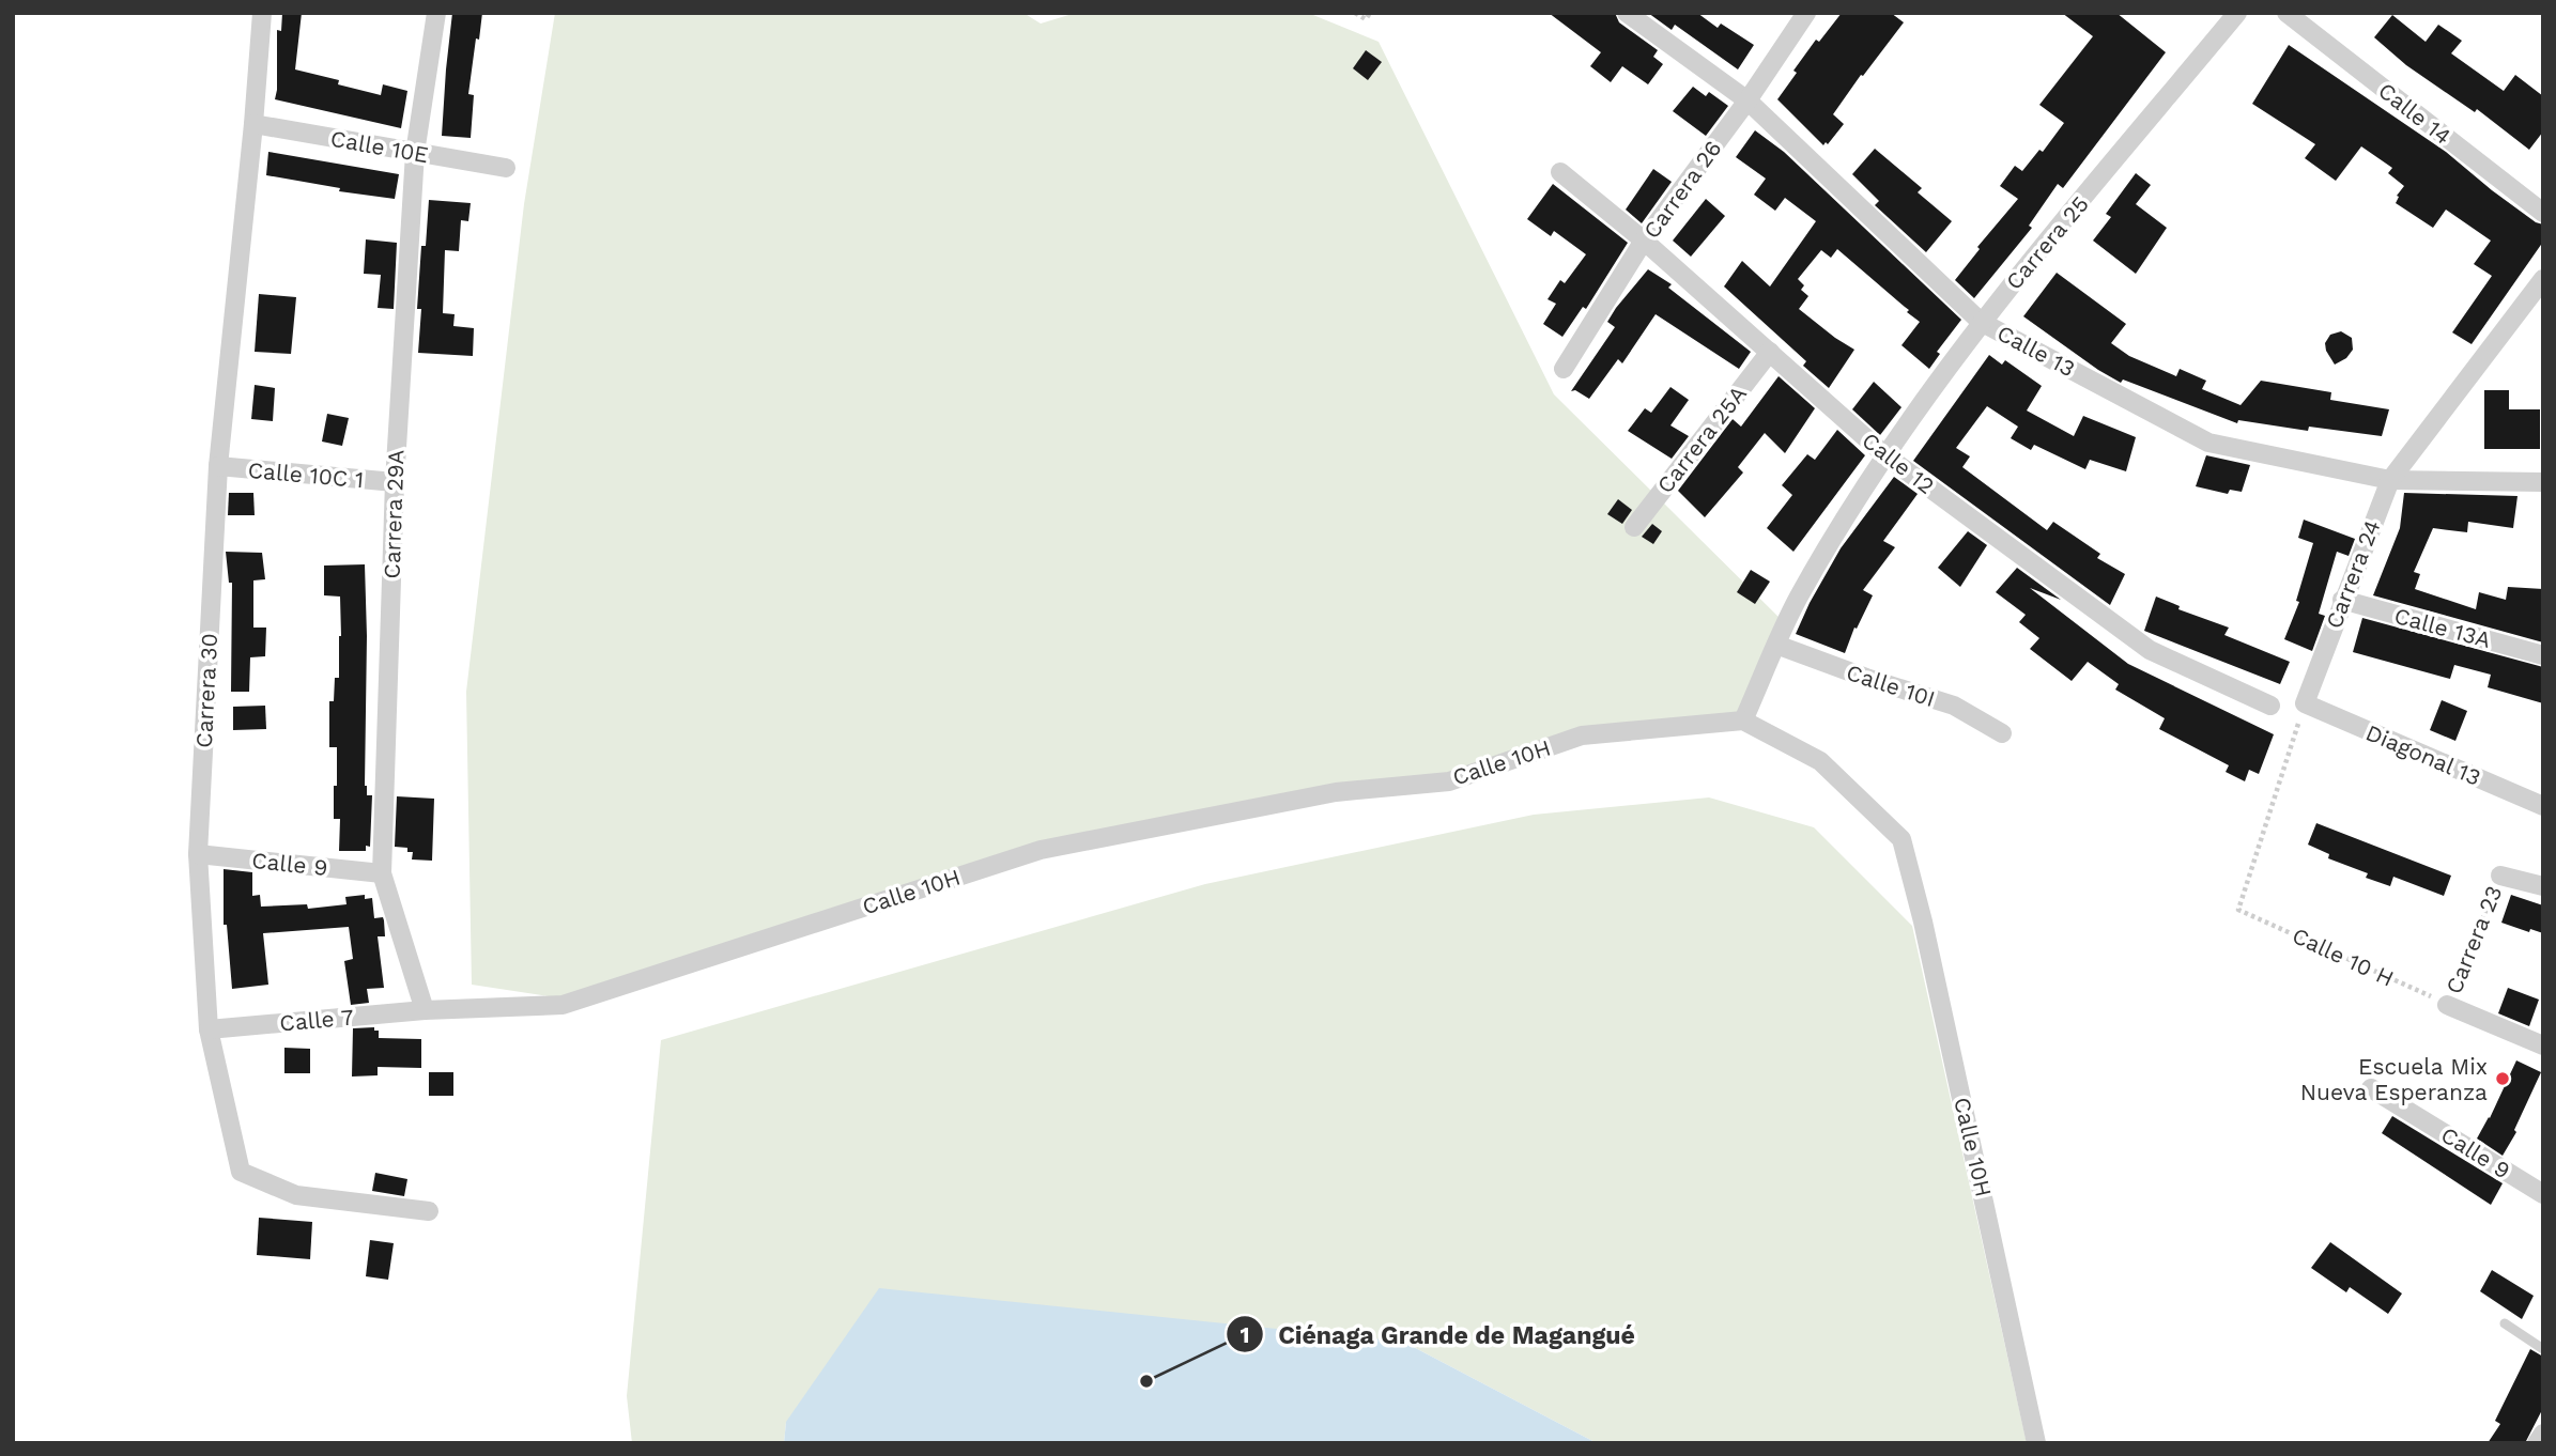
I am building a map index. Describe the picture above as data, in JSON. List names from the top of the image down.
{
  "streets": {
    "street": [
      "Calle 14",
      "Calle 10E",
      "Carrera 26",
      "Carrera 25",
      "Calle 13",
      "Carrera 25A",
      "Calle 12",
      "Calle 10C 1",
      "Carrera 29A",
      "Carrera 24",
      "Calle 13A",
      "Calle 10I",
      "Carrera 30",
      "Diagonal 13",
      "Calle 10H",
      "Calle 9",
      "Calle 7"
    ],
    "path": ["Carrera 23", "Calle 10 H"]
  },
  "crossings": [
    ["Calle 10E", "Carrera 29A"],
    ["Calle 10E", "Carrera 30"],
    ["Carrera 26", "Calle 13"],
    ["Carrera 26", "Calle 12"],
    ["Carrera 25", "Calle 13"],
    ["Carrera 25", "Calle 12"],
    ["Carrera 25", "Calle 10I"],
    ["Carrera 25", "Calle 10H"],
    ["Calle 13", "Carrera 24"],
    ["Carrera 25A", "Calle 12"],
    ["Calle 10C 1", "Carrera 29A"],
    ["Calle 10C 1", "Carrera 30"],
    ["Carrera 29A", "Calle 10H"],
    ["Carrera 29A", "Calle 9"],
    ["Carrera 29A", "Calle 7"],
    ["Carrera 24", "Calle 13A"],
    ["Carrera 24", "Diagonal 13"],
    ["Carrera 24", "Calle 10 H"],
    ["Carrera 30", "Calle 9"],
    ["Carrera 30", "Calle 7"],
    ["Diagonal 13", "Calle 10 H"],
    ["Calle 10H", "Calle 7"],
    ["Carrera 23", "Calle 10 H"]
  ],
  "places": ["Escuela Mix Nueva Esperanza", "Ciénaga Grande de Magangué"]
}
